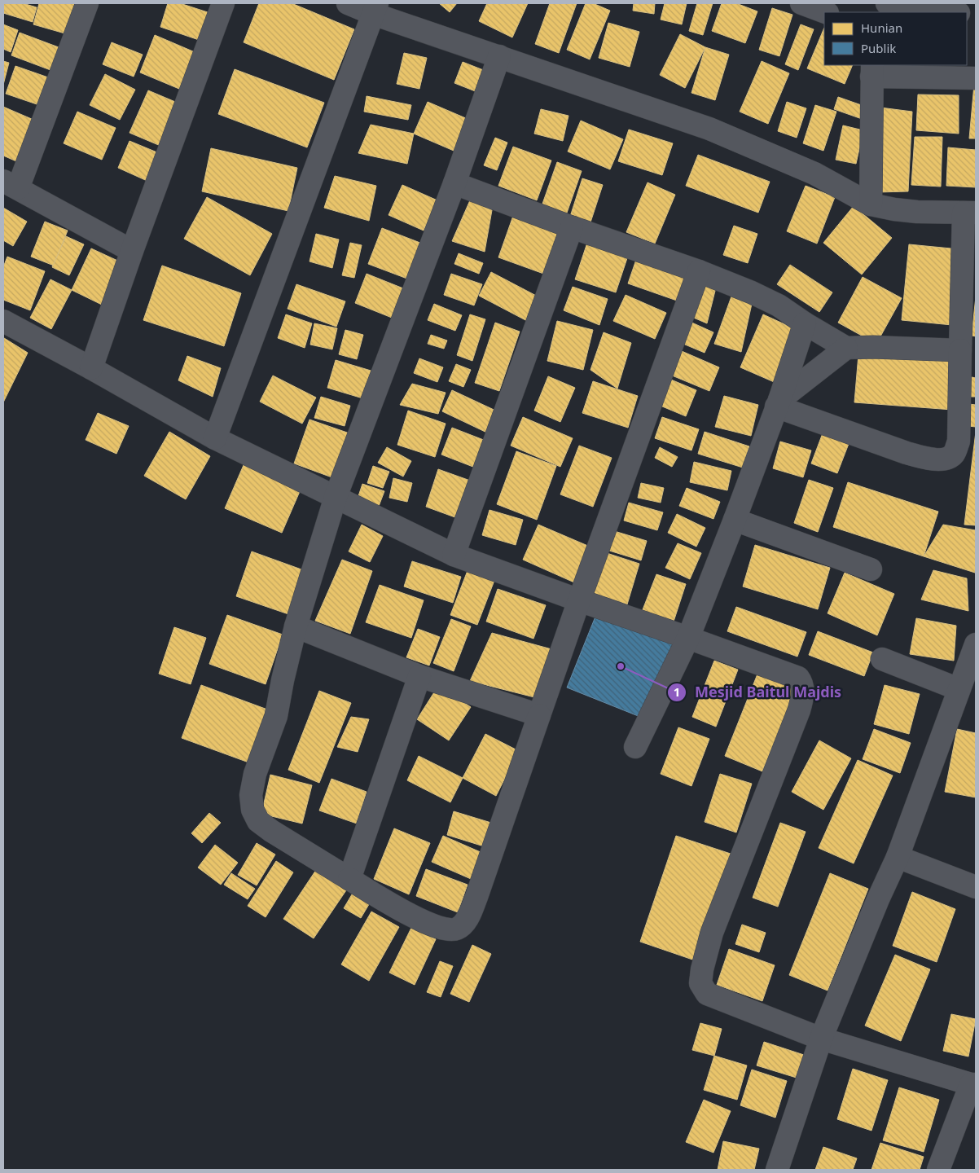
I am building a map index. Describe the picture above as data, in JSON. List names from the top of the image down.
{
  "places": ["Mesjid Baitul Majdis"],
  "legend": ["Hunian", "Publik"]
}
